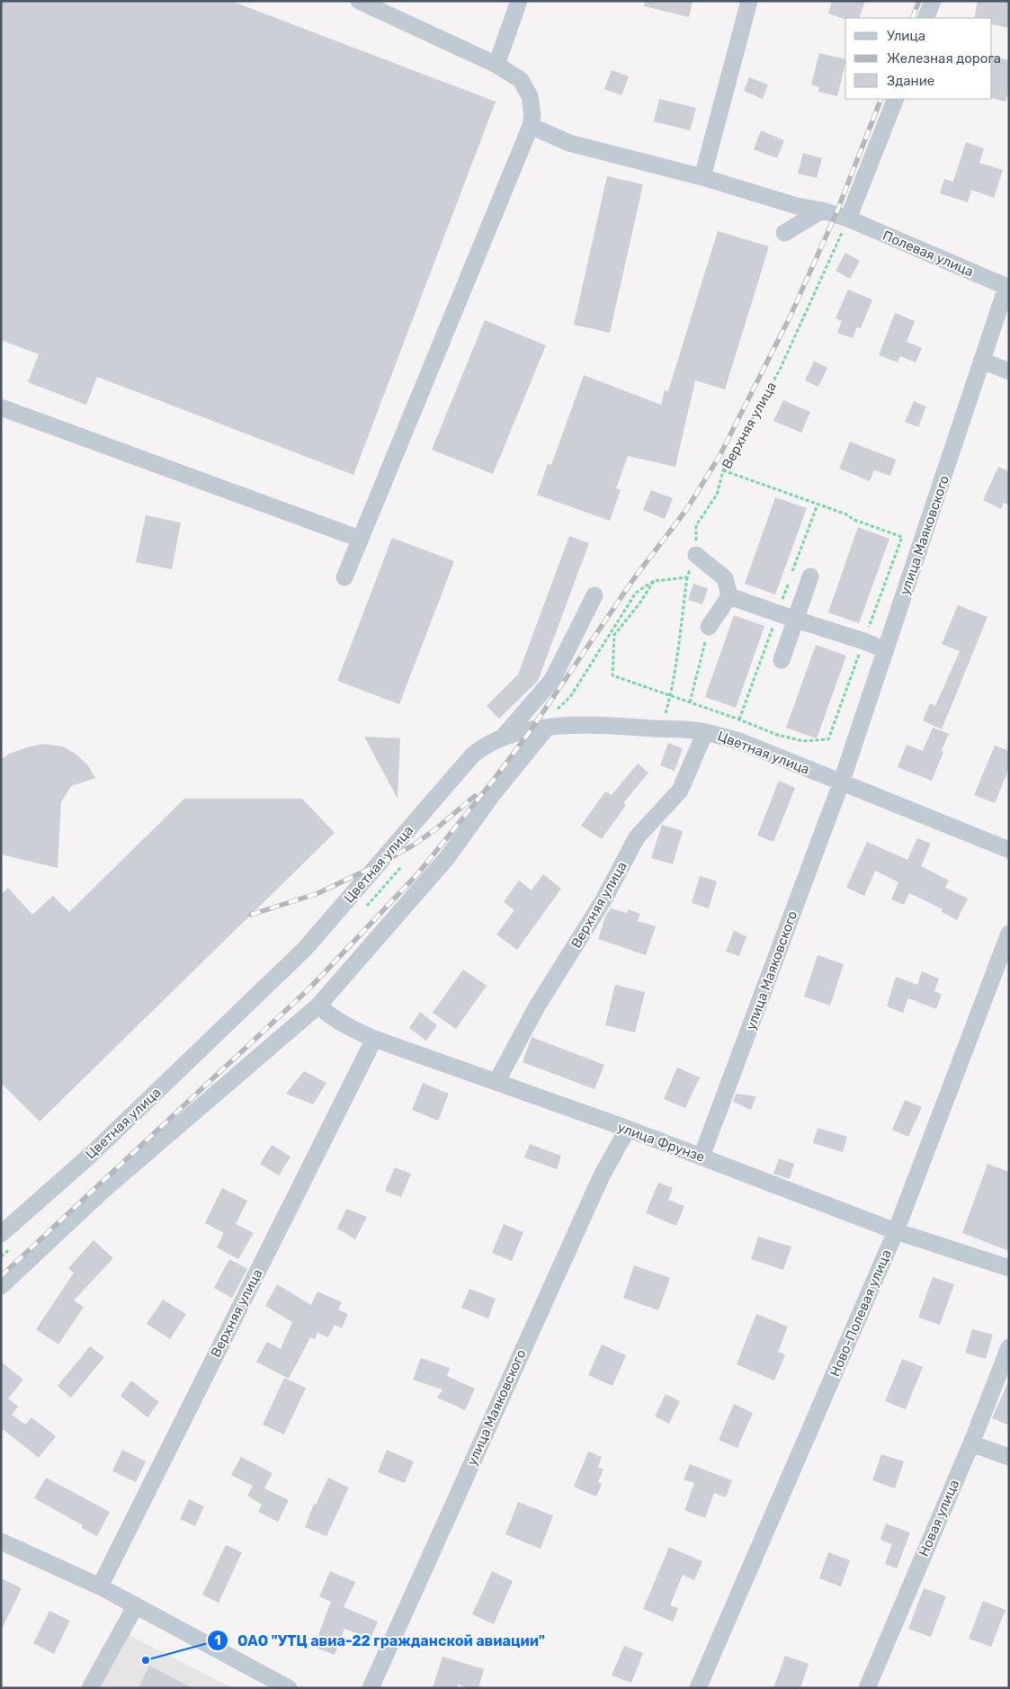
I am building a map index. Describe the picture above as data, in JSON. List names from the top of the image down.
{
  "streets": {
    "street": [
      "Полевая улица",
      "Верхняя улица",
      "улица Маяковского",
      "Цветная улица",
      "улица Фрунзе",
      "Ново-Полевая улица",
      "Новая улица"
    ]
  },
  "crossings": [
    ["Полевая улица", "Верхняя улица"],
    ["Полевая улица", "улица Маяковского"],
    ["Верхняя улица", "Цветная улица"],
    ["Верхняя улица", "улица Фрунзе"],
    ["улица Маяковского", "Цветная улица"],
    ["улица Маяковского", "улица Фрунзе"],
    ["улица Фрунзе", "Ново-Полевая улица"]
  ],
  "places": ["ОАО \"УТЦ авиа-22 гражданской авиации\""],
  "legend": ["Улица", "Железная дорога", "Здание"]
}
